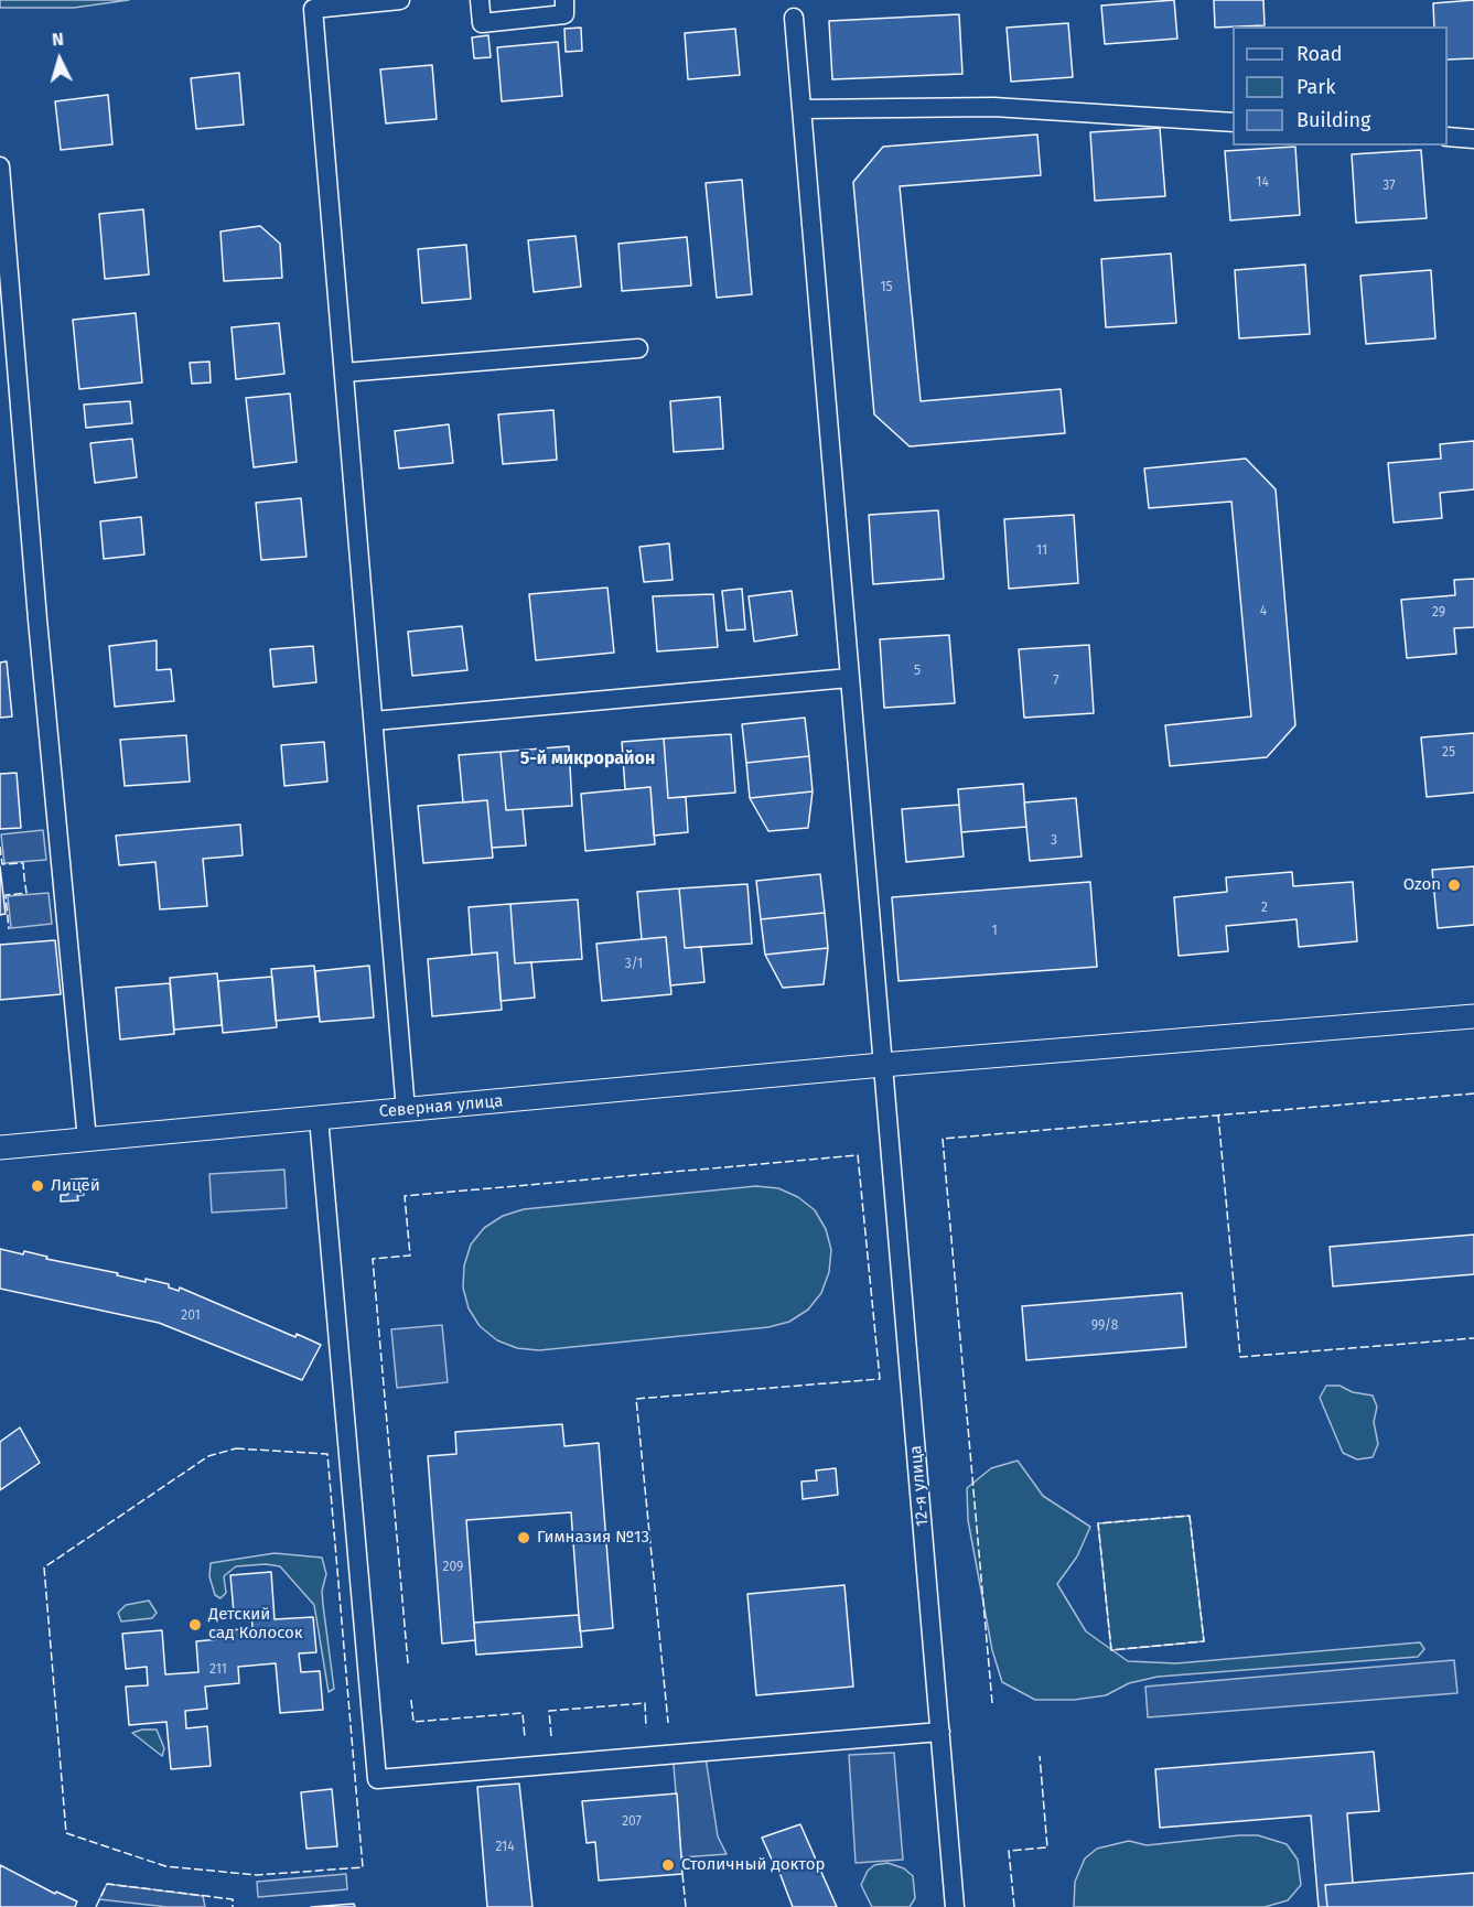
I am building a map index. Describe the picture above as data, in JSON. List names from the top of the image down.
{
  "streets": {
    "street": ["Северная улица", "12-я улица"]
  },
  "crossings": [
    ["Северная улица", "12-я улица"]
  ],
  "districts": ["5-й микрорайон"],
  "places": [
    "Ozon",
    "Лицей",
    "Гимназия №13",
    "Детский сад Колосок",
    "Столичный доктор"
  ],
  "house_numbers": [
    "14",
    "37",
    "15",
    "11",
    "4",
    "29",
    "5",
    "7",
    "25",
    "3",
    "2",
    "1",
    "3/1",
    "201",
    "99/8",
    "209",
    "211",
    "207",
    "214"
  ],
  "legend": ["Road", "Park", "Building"],
  "north": "top"
}
